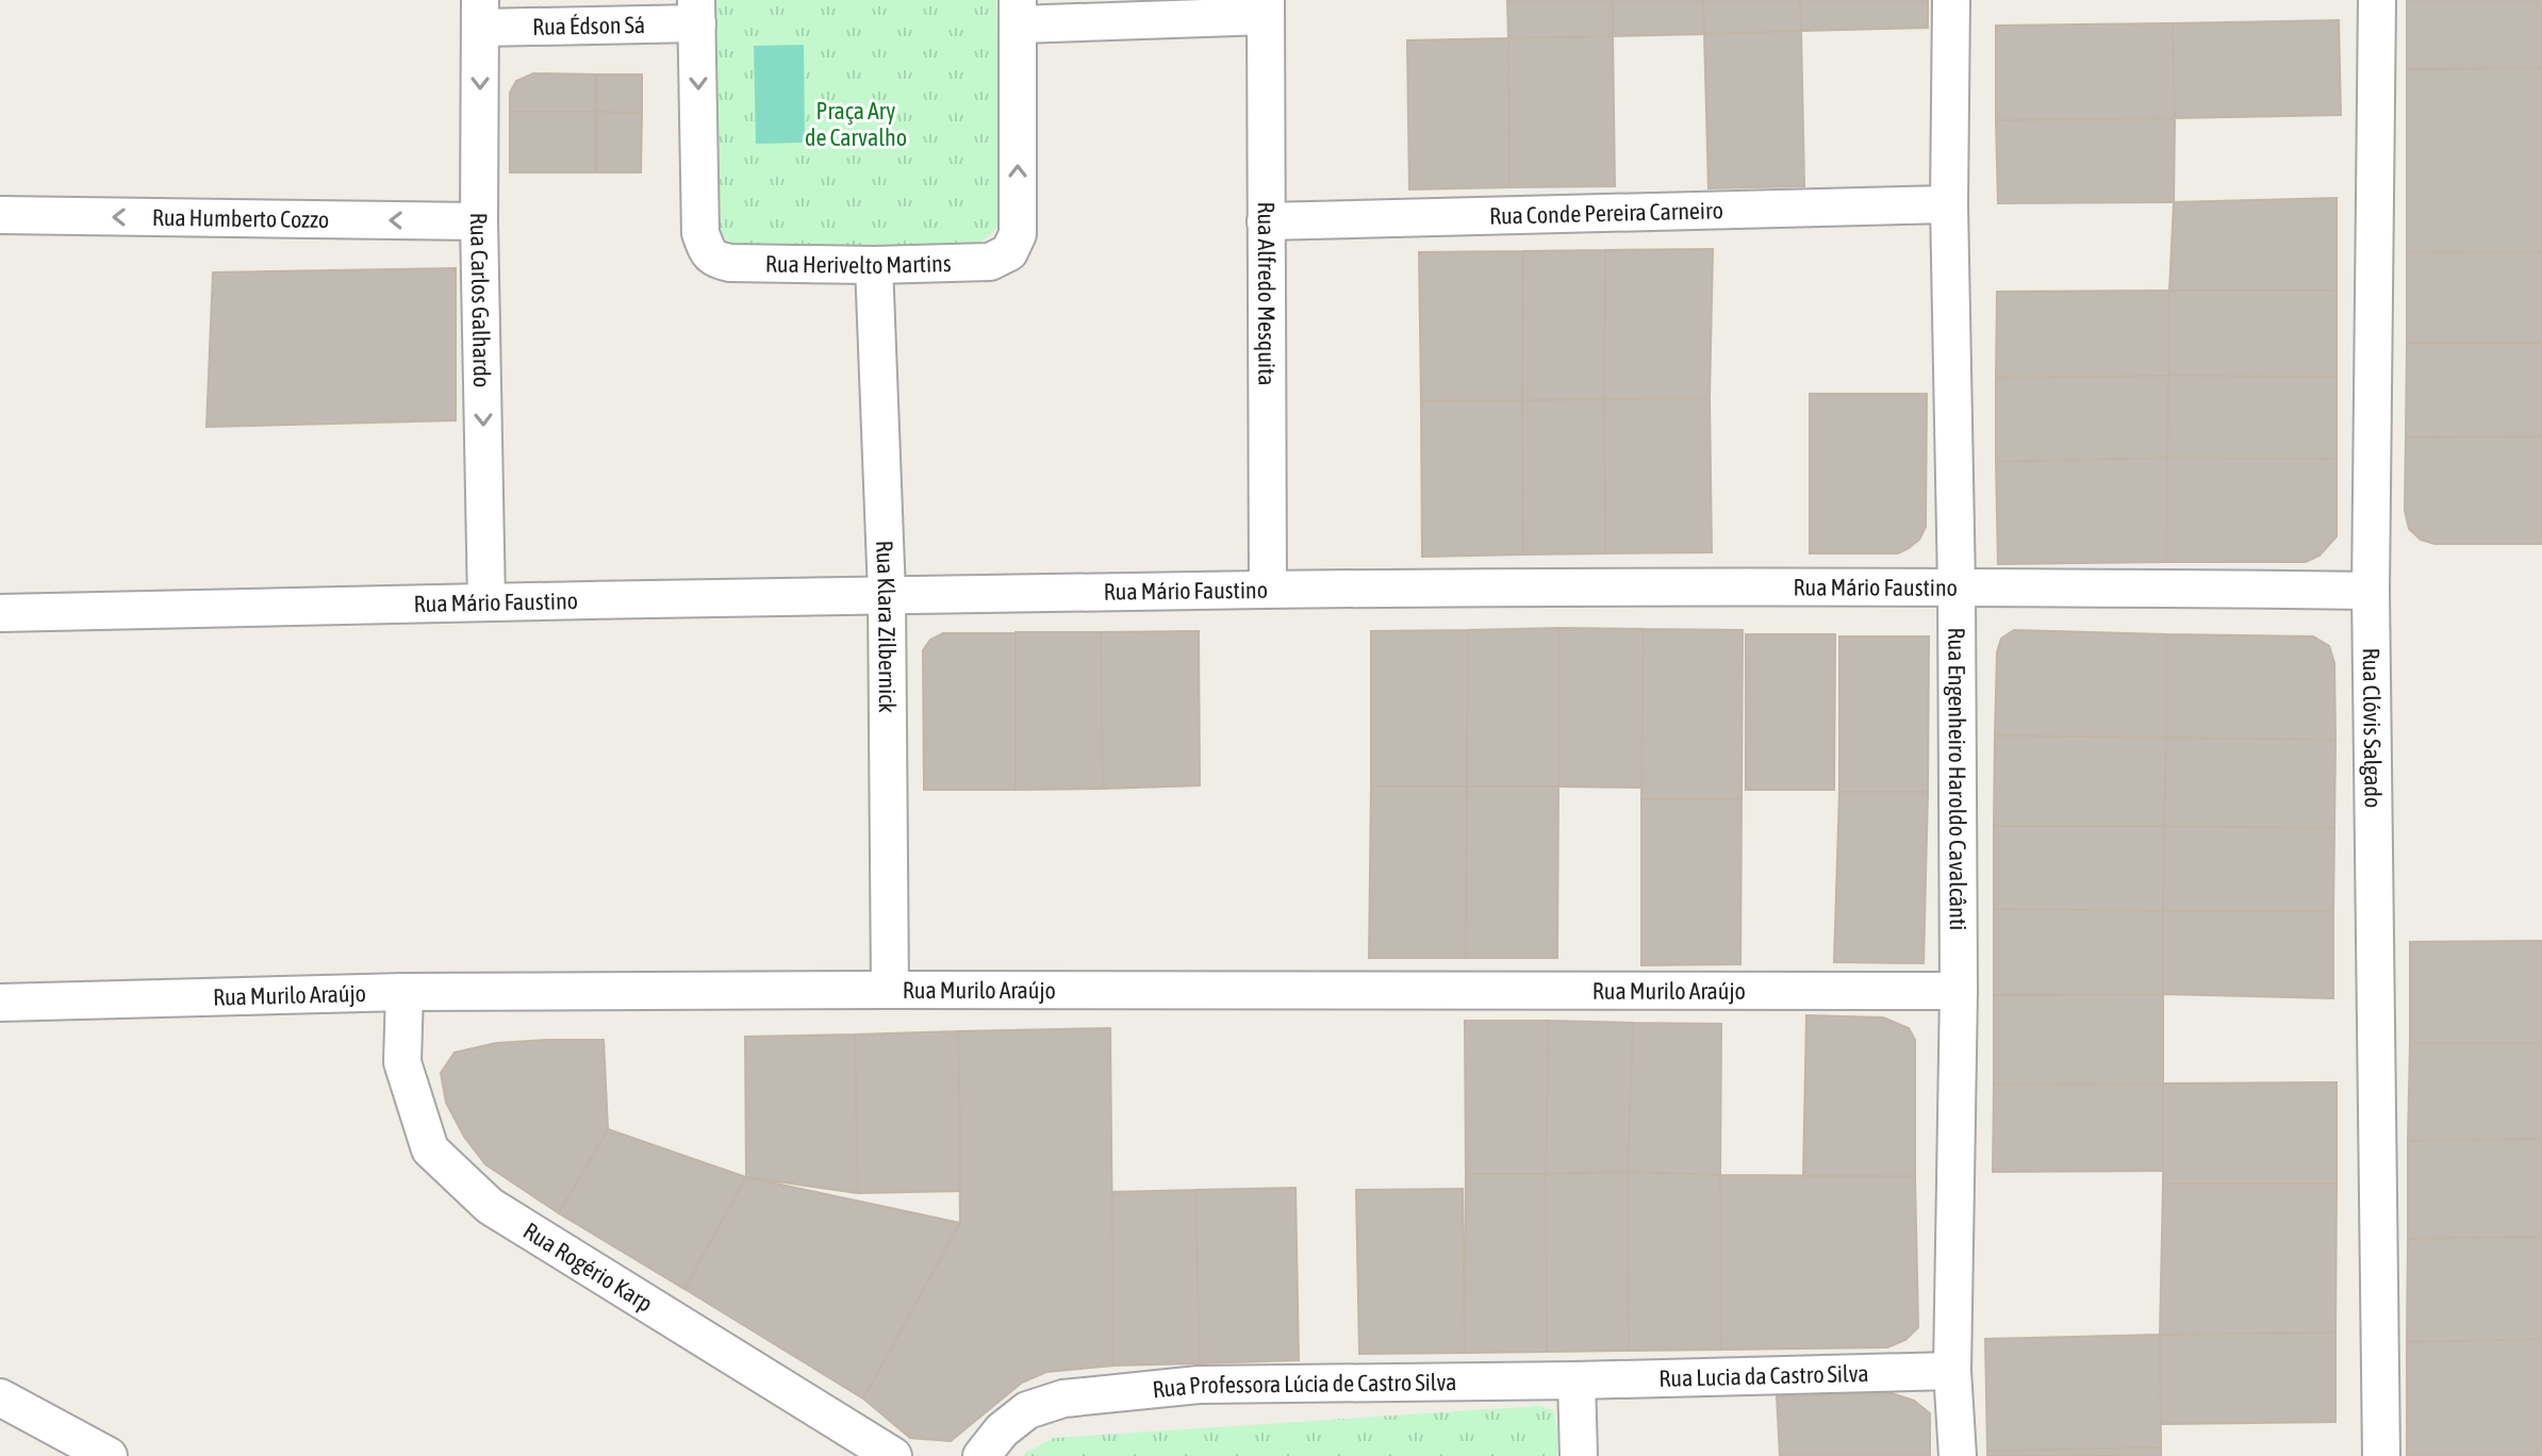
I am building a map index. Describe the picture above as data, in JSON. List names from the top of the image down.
{
  "streets": {
    "street": [
      "Rua Édson Sá",
      "Rua Conde Pereira Carneiro",
      "Rua Humberto Cozzo",
      "Rua Herivelto Martins",
      "Rua Alfredo Mesquita",
      "Rua Carlos Galhardo",
      "Rua Mário Faustino",
      "Rua Klara Zilbernick",
      "Rua Clóvis Salgado",
      "Rua Engenheiro Haroldo Cavalcânti",
      "Rua Murilo Araújo",
      "Rua Rogério Karp",
      "Rua Lucia da Castro Silva",
      "Rua Professora Lúcia de Castro Silva"
    ]
  },
  "crossings": [
    ["Rua Édson Sá", "Rua Herivelto Martins"],
    ["Rua Édson Sá", "Rua Carlos Galhardo"],
    ["Rua Conde Pereira Carneiro", "Rua Alfredo Mesquita"],
    ["Rua Conde Pereira Carneiro", "Rua Engenheiro Haroldo Cavalcânti"],
    ["Rua Humberto Cozzo", "Rua Carlos Galhardo"],
    ["Rua Herivelto Martins", "Rua Klara Zilbernick"],
    ["Rua Alfredo Mesquita", "Rua Mário Faustino"],
    ["Rua Carlos Galhardo", "Rua Mário Faustino"],
    ["Rua Mário Faustino", "Rua Klara Zilbernick"],
    ["Rua Mário Faustino", "Rua Clóvis Salgado"],
    ["Rua Mário Faustino", "Rua Engenheiro Haroldo Cavalcânti"],
    ["Rua Klara Zilbernick", "Rua Murilo Araújo"],
    ["Rua Engenheiro Haroldo Cavalcânti", "Rua Murilo Araújo"],
    ["Rua Engenheiro Haroldo Cavalcânti", "Rua Lucia da Castro Silva"],
    ["Rua Murilo Araújo", "Rua Rogério Karp"],
    ["Rua Lucia da Castro Silva", "Rua Professora Lúcia de Castro Silva"]
  ],
  "one_way": ["Rua Humberto Cozzo", "Rua Carlos Galhardo"],
  "parks": ["Praça Ary de Carvalho"]
}
